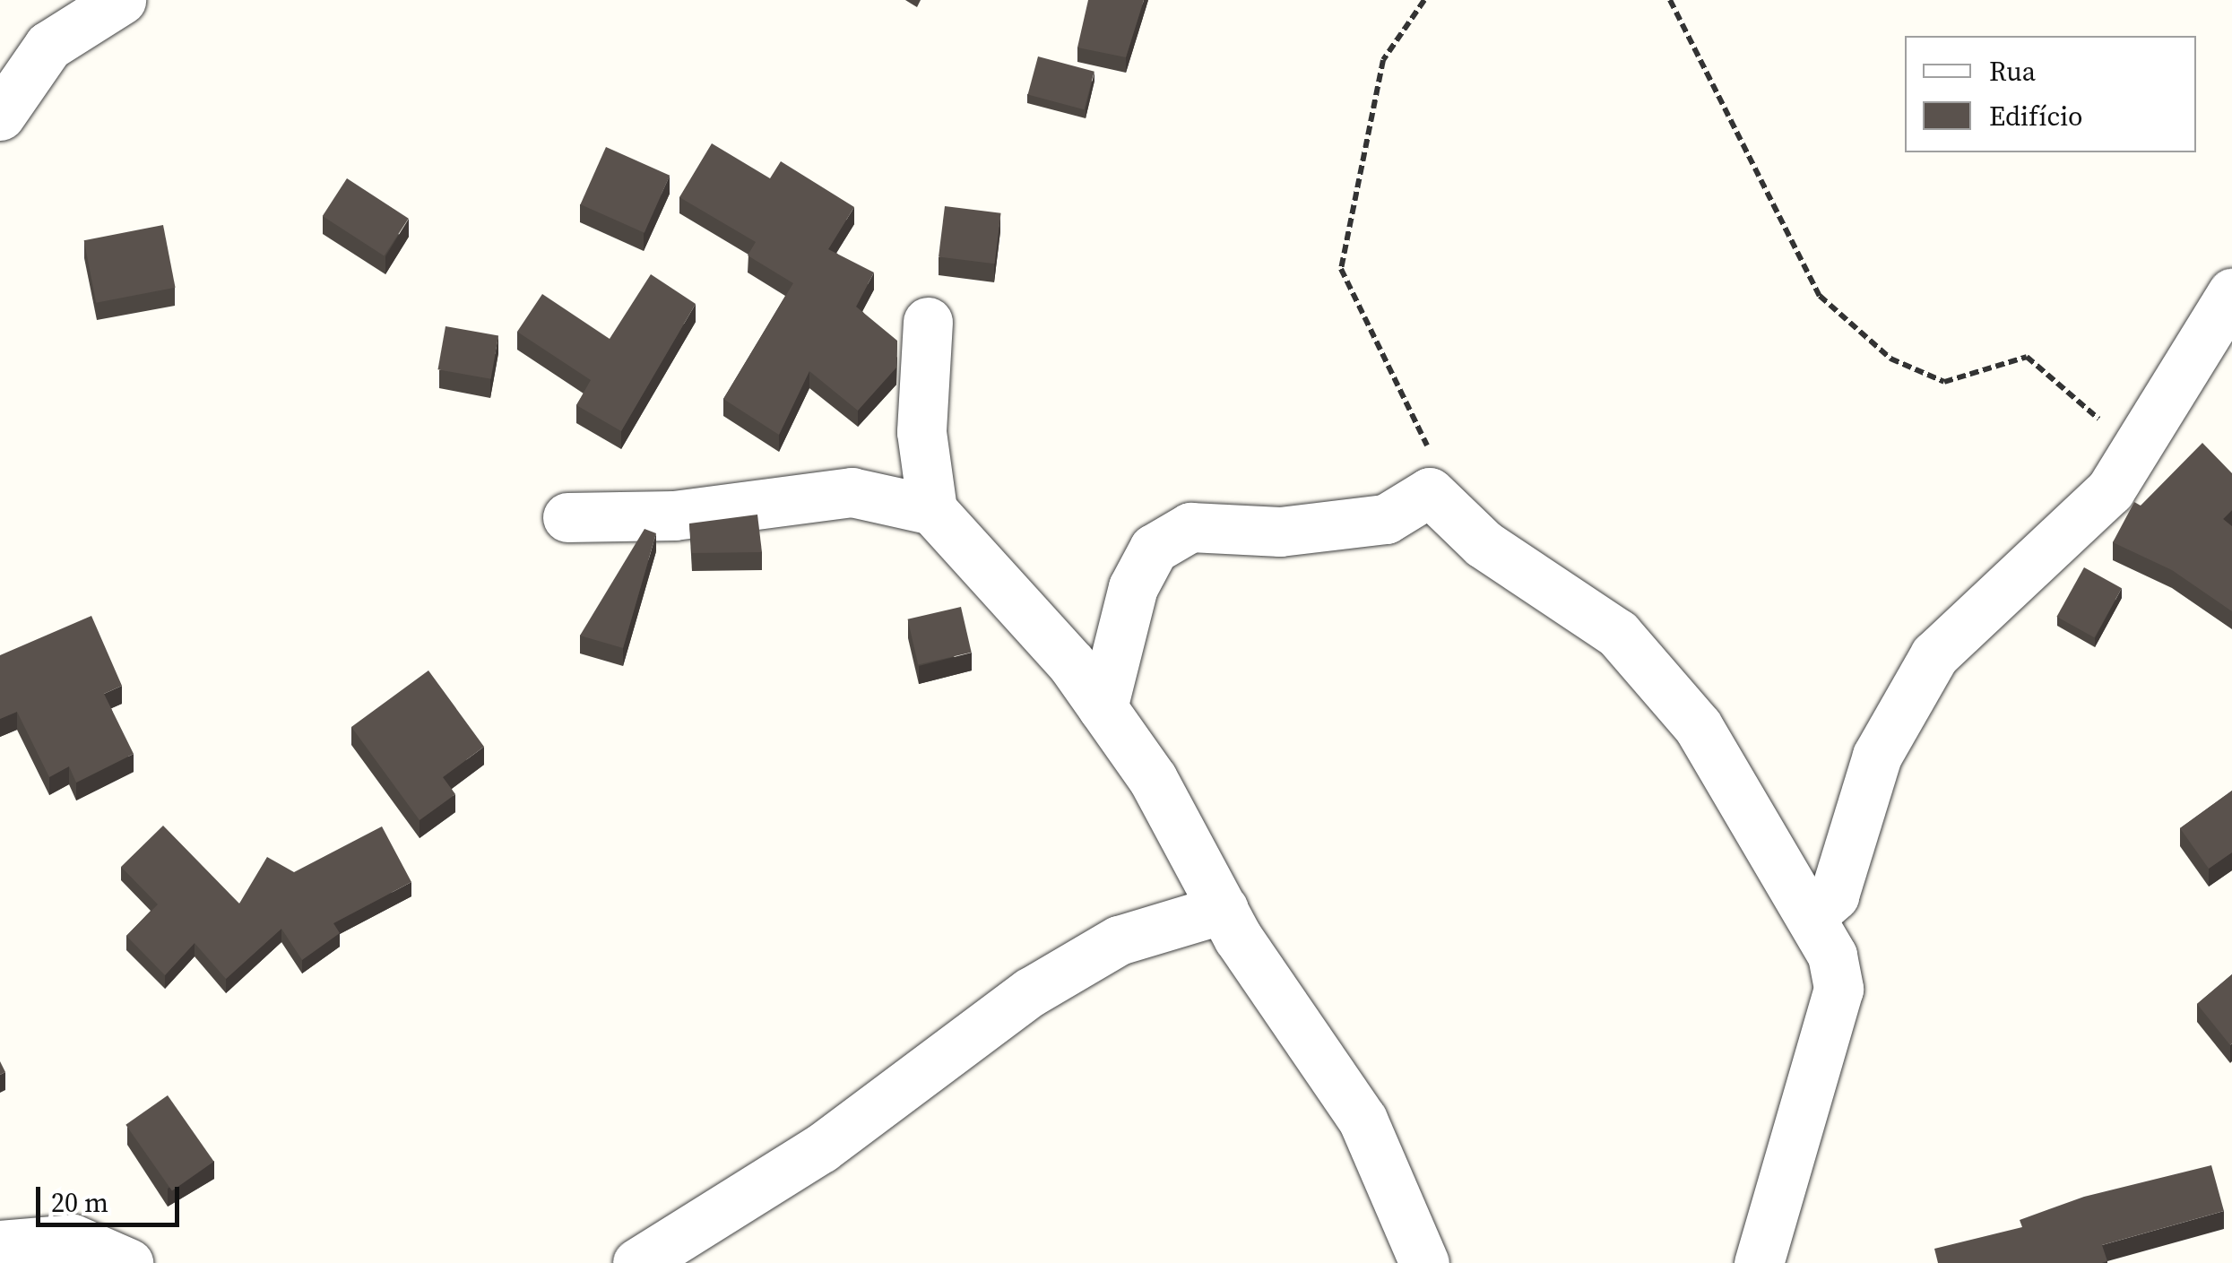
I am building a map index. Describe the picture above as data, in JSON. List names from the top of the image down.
{
  "legend": ["Rua", "Edifício"],
  "scale_bar": "20 m"
}
